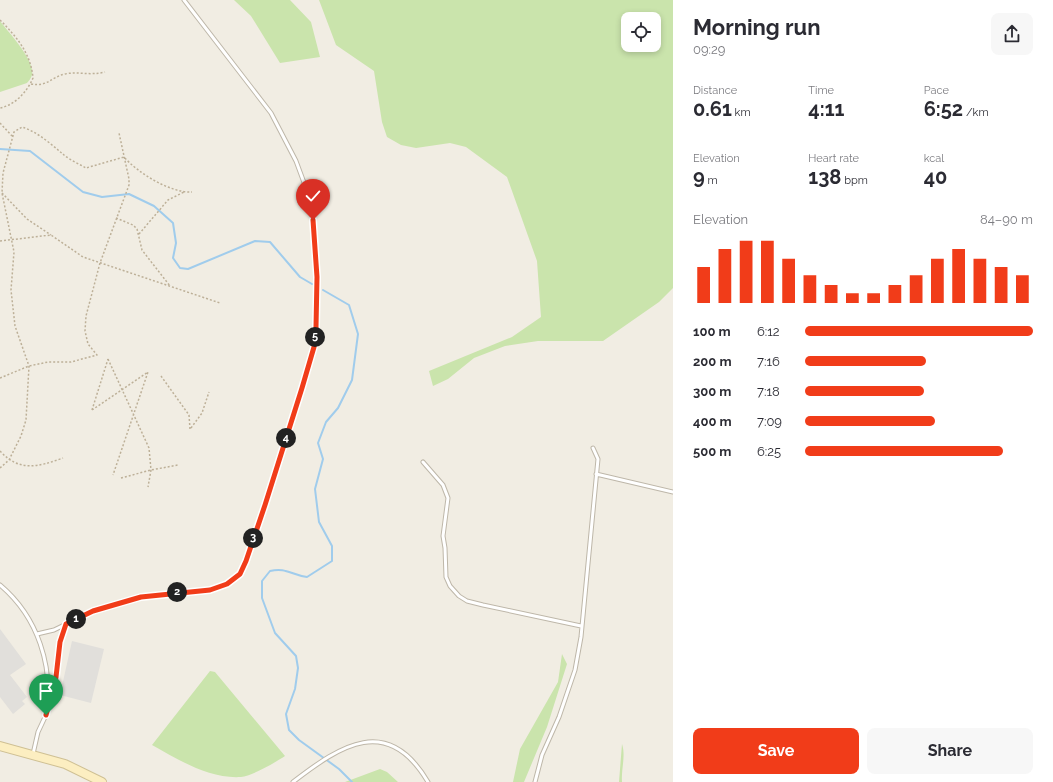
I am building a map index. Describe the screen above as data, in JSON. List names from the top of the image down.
{
  "page": {
    "heading": ["Morning run", "09:29"],
    "stats": [
      ["Distance", "0.61 km"],
      ["Time", "4:11"],
      ["Pace", "6:52 /km"],
      ["Elevation", "9 m"],
      ["Heart rate", "138 bpm"],
      ["kcal", "40"]
    ],
    "chart": ["Elevation", "84–90 m"],
    "list": [
      {
        "name": "100 m",
        "note": "6:12"
      },
      {
        "name": "200 m",
        "note": "7:16"
      },
      {
        "name": "300 m",
        "note": "7:18"
      },
      {
        "name": "400 m",
        "note": "7:09"
      },
      {
        "name": "500 m",
        "note": "6:25"
      }
    ],
    "pins": [
      "5",
      "4",
      "3",
      "2",
      "1"
    ],
    "buttons": ["Save", "Share"]
  }
}
